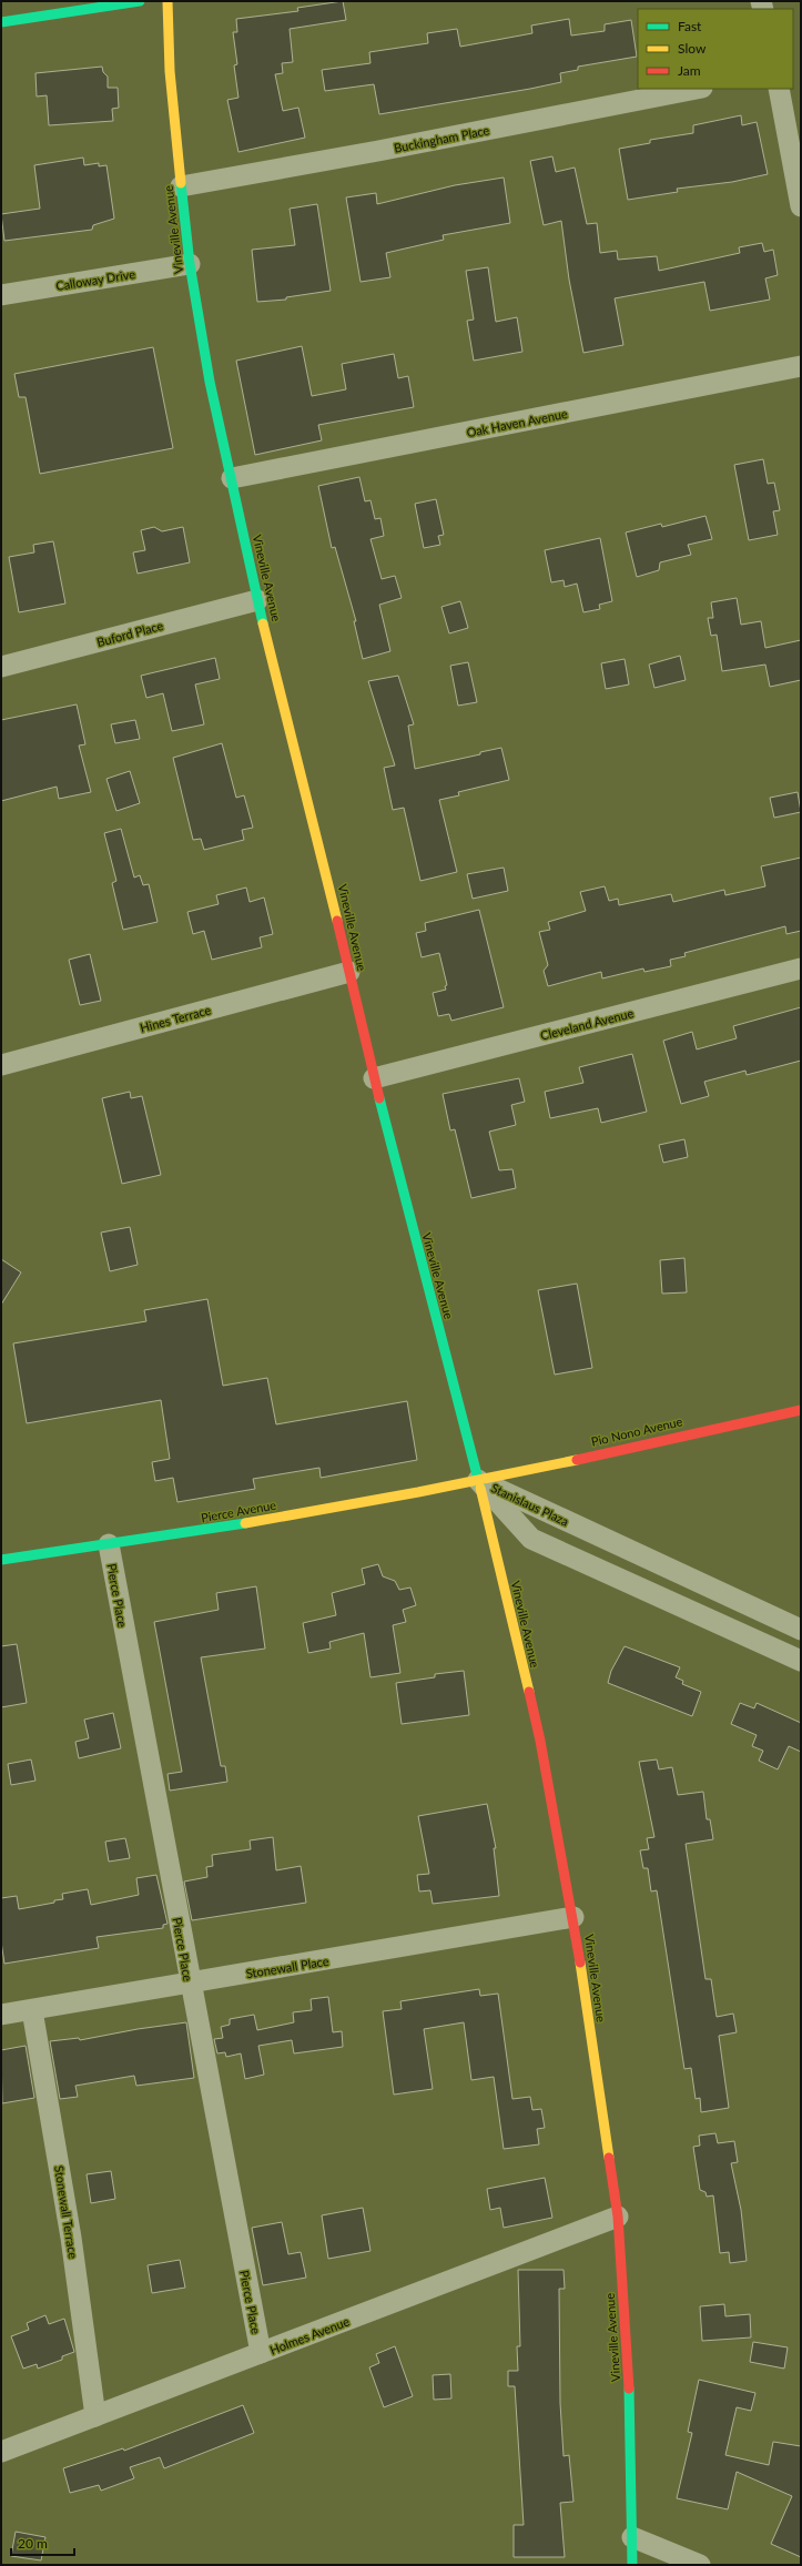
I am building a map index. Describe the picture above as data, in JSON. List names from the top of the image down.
{
  "streets": {
    "main road": ["Vineville Avenue", "Pio Nono Avenue", "Pierce Avenue"],
    "street": [
      "Buckingham Place",
      "Calloway Drive",
      "Oak Haven Avenue",
      "Buford Place",
      "Hines Terrace",
      "Cleveland Avenue",
      "Stanislaus Plaza",
      "Pierce Place",
      "Stonewall Place",
      "Stonewall Terrace",
      "Holmes Avenue"
    ]
  },
  "crossings": [
    ["Buckingham Place", "Vineville Avenue"],
    ["Vineville Avenue", "Calloway Drive"],
    ["Vineville Avenue", "Oak Haven Avenue"],
    ["Vineville Avenue", "Buford Place"],
    ["Vineville Avenue", "Hines Terrace"],
    ["Vineville Avenue", "Cleveland Avenue"],
    ["Vineville Avenue", "Pio Nono Avenue"],
    ["Vineville Avenue", "Stanislaus Plaza"],
    ["Vineville Avenue", "Pierce Avenue"],
    ["Vineville Avenue", "Stonewall Place"],
    ["Vineville Avenue", "Holmes Avenue"],
    ["Pio Nono Avenue", "Stanislaus Plaza"],
    ["Pio Nono Avenue", "Pierce Avenue"],
    ["Stanislaus Plaza", "Pierce Avenue"],
    ["Pierce Avenue", "Pierce Place"],
    ["Pierce Place", "Stonewall Place"],
    ["Pierce Place", "Holmes Avenue"],
    ["Stonewall Place", "Stonewall Terrace"],
    ["Stonewall Terrace", "Holmes Avenue"]
  ],
  "legend": ["Fast", "Slow", "Jam"],
  "scale_bar": "20 m"
}
